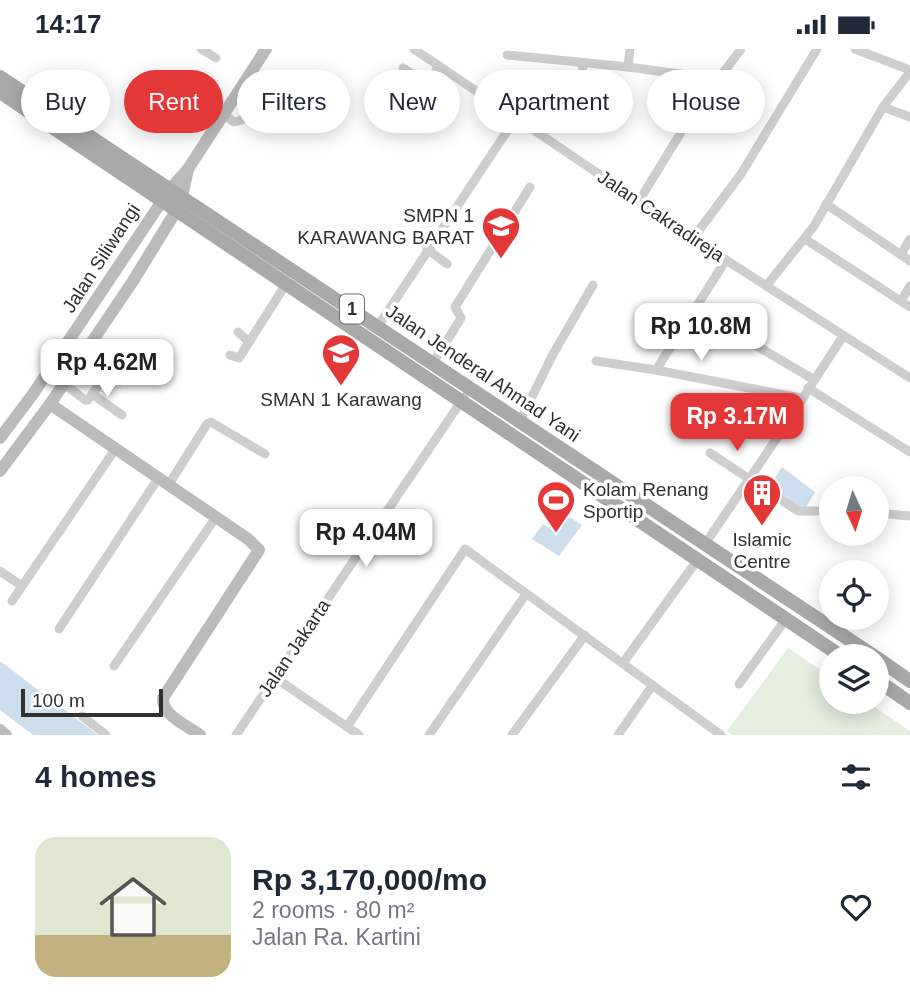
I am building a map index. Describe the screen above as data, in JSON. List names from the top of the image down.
{
  "streets": {
    "main road": ["Jalan Siliwangi", "1", "Jalan Jenderal Ahmad Yani"],
    "street": ["Jalan Cakradireja", "Jalan Jakarta"]
  },
  "crossings": [
    ["Jalan Siliwangi", "Jalan Jenderal Ahmad Yani"],
    ["Jalan Jenderal Ahmad Yani", "Jalan Jakarta"]
  ],
  "places": {
    "school or university": ["SMPN 1 KARAWANG BARAT", "SMAN 1 Karawang"],
    "building": ["Islamic Centre"],
    "sports": ["Kolam Renang Sportip"]
  },
  "scale_bar": "100 m",
  "north": "bottom",
  "page": {
    "status": "14:17",
    "chip": [
      "Buy",
      "Rent",
      "Filters",
      "New",
      "Apartment",
      "House"
    ],
    "price": [
      "Rp 10.8M",
      "Rp 4.62M",
      "Rp 3.17M",
      "Rp 4.04M"
    ],
    "scale": "100 m",
    "heading": "4 homes",
    "list": [
      {
        "name": "Rp 3,170,000/mo",
        "note": "2 rooms · 80 m² · Jalan Ra. Kartini"
      }
    ]
  }
}
